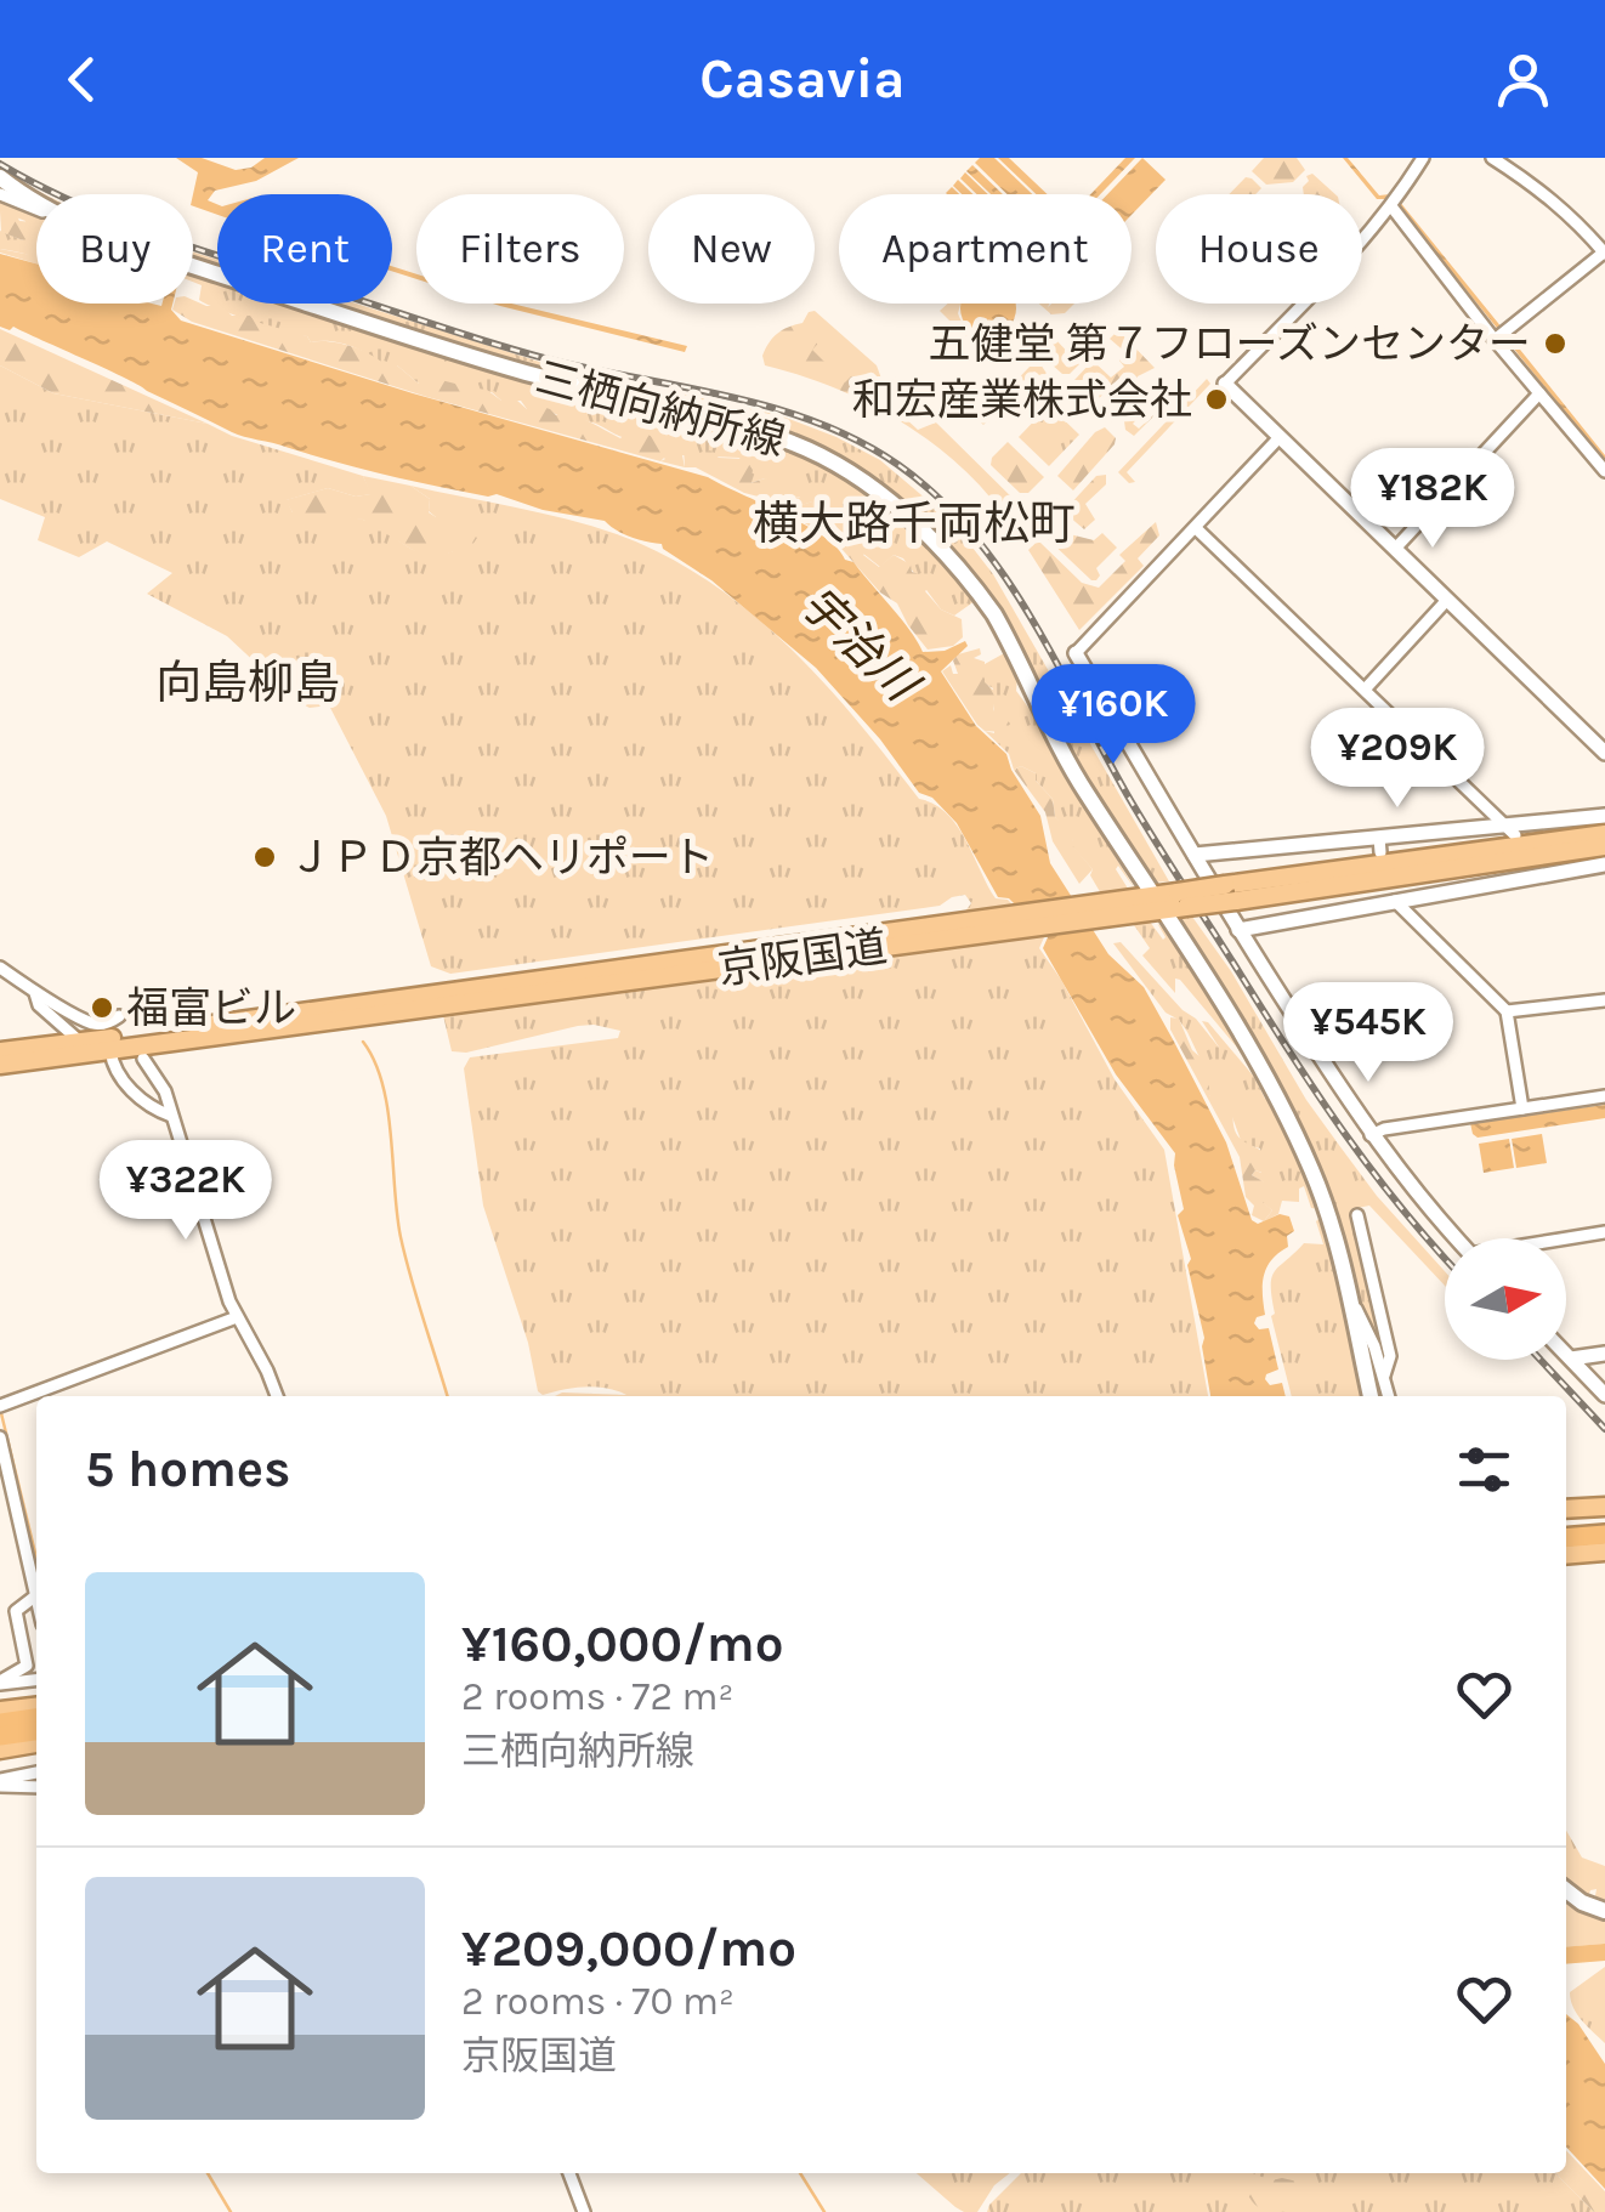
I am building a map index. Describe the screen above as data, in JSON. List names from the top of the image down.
{
  "streets": {
    "highway": ["京阪国道"],
    "main road": ["三栖向納所線"]
  },
  "crossings": [
    ["三栖向納所線", "京阪国道"]
  ],
  "districts": ["横大路千両松町", "向島柳島"],
  "water": ["宇治川"],
  "places": [
    "五健堂 第７フローズンセンター",
    "和宏産業株式会社",
    "ＪＰＤ京都ヘリポート",
    "福富ビル"
  ],
  "north": "right",
  "page": {
    "header": "Casavia",
    "chip": [
      "Buy",
      "Rent",
      "Filters",
      "New",
      "Apartment",
      "House"
    ],
    "price": [
      "¥182K",
      "¥160K",
      "¥209K",
      "¥545K",
      "¥322K"
    ],
    "heading": "5 homes",
    "list": [
      {
        "name": "¥160,000/mo",
        "note": "2 rooms · 72 m² · 三栖向納所線"
      },
      {
        "name": "¥209,000/mo",
        "note": "2 rooms · 70 m² · 京阪国道"
      }
    ]
  }
}
